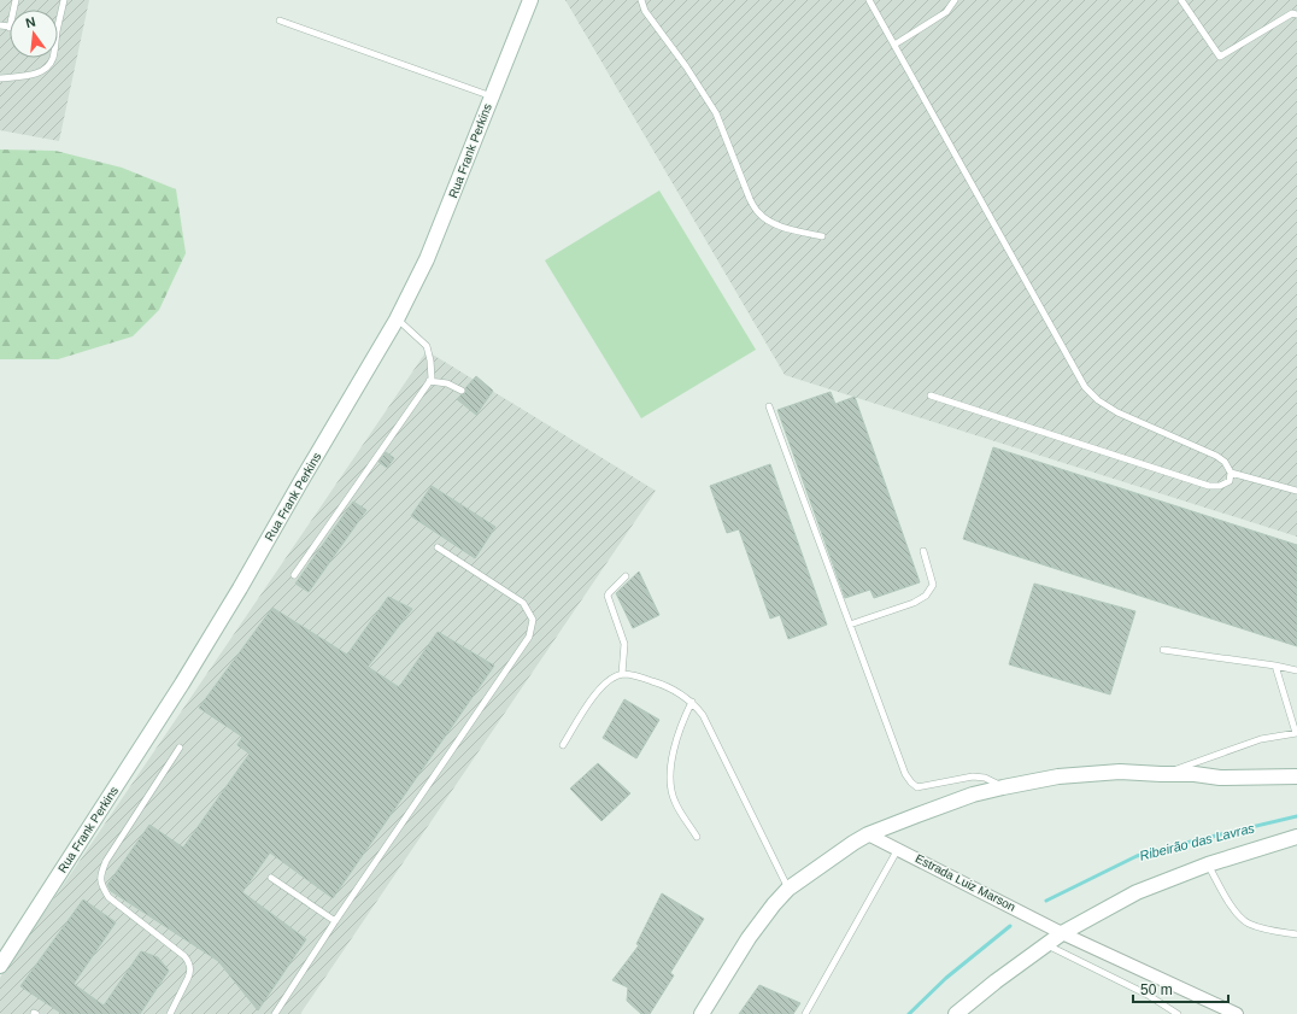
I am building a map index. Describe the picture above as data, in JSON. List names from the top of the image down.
{
  "streets": {
    "street": ["Rua Frank Perkins", "Estrada Luiz Marson"]
  },
  "water": ["Ribeirão das Lavras"],
  "scale_bar": "50 m",
  "north": "top"
}
